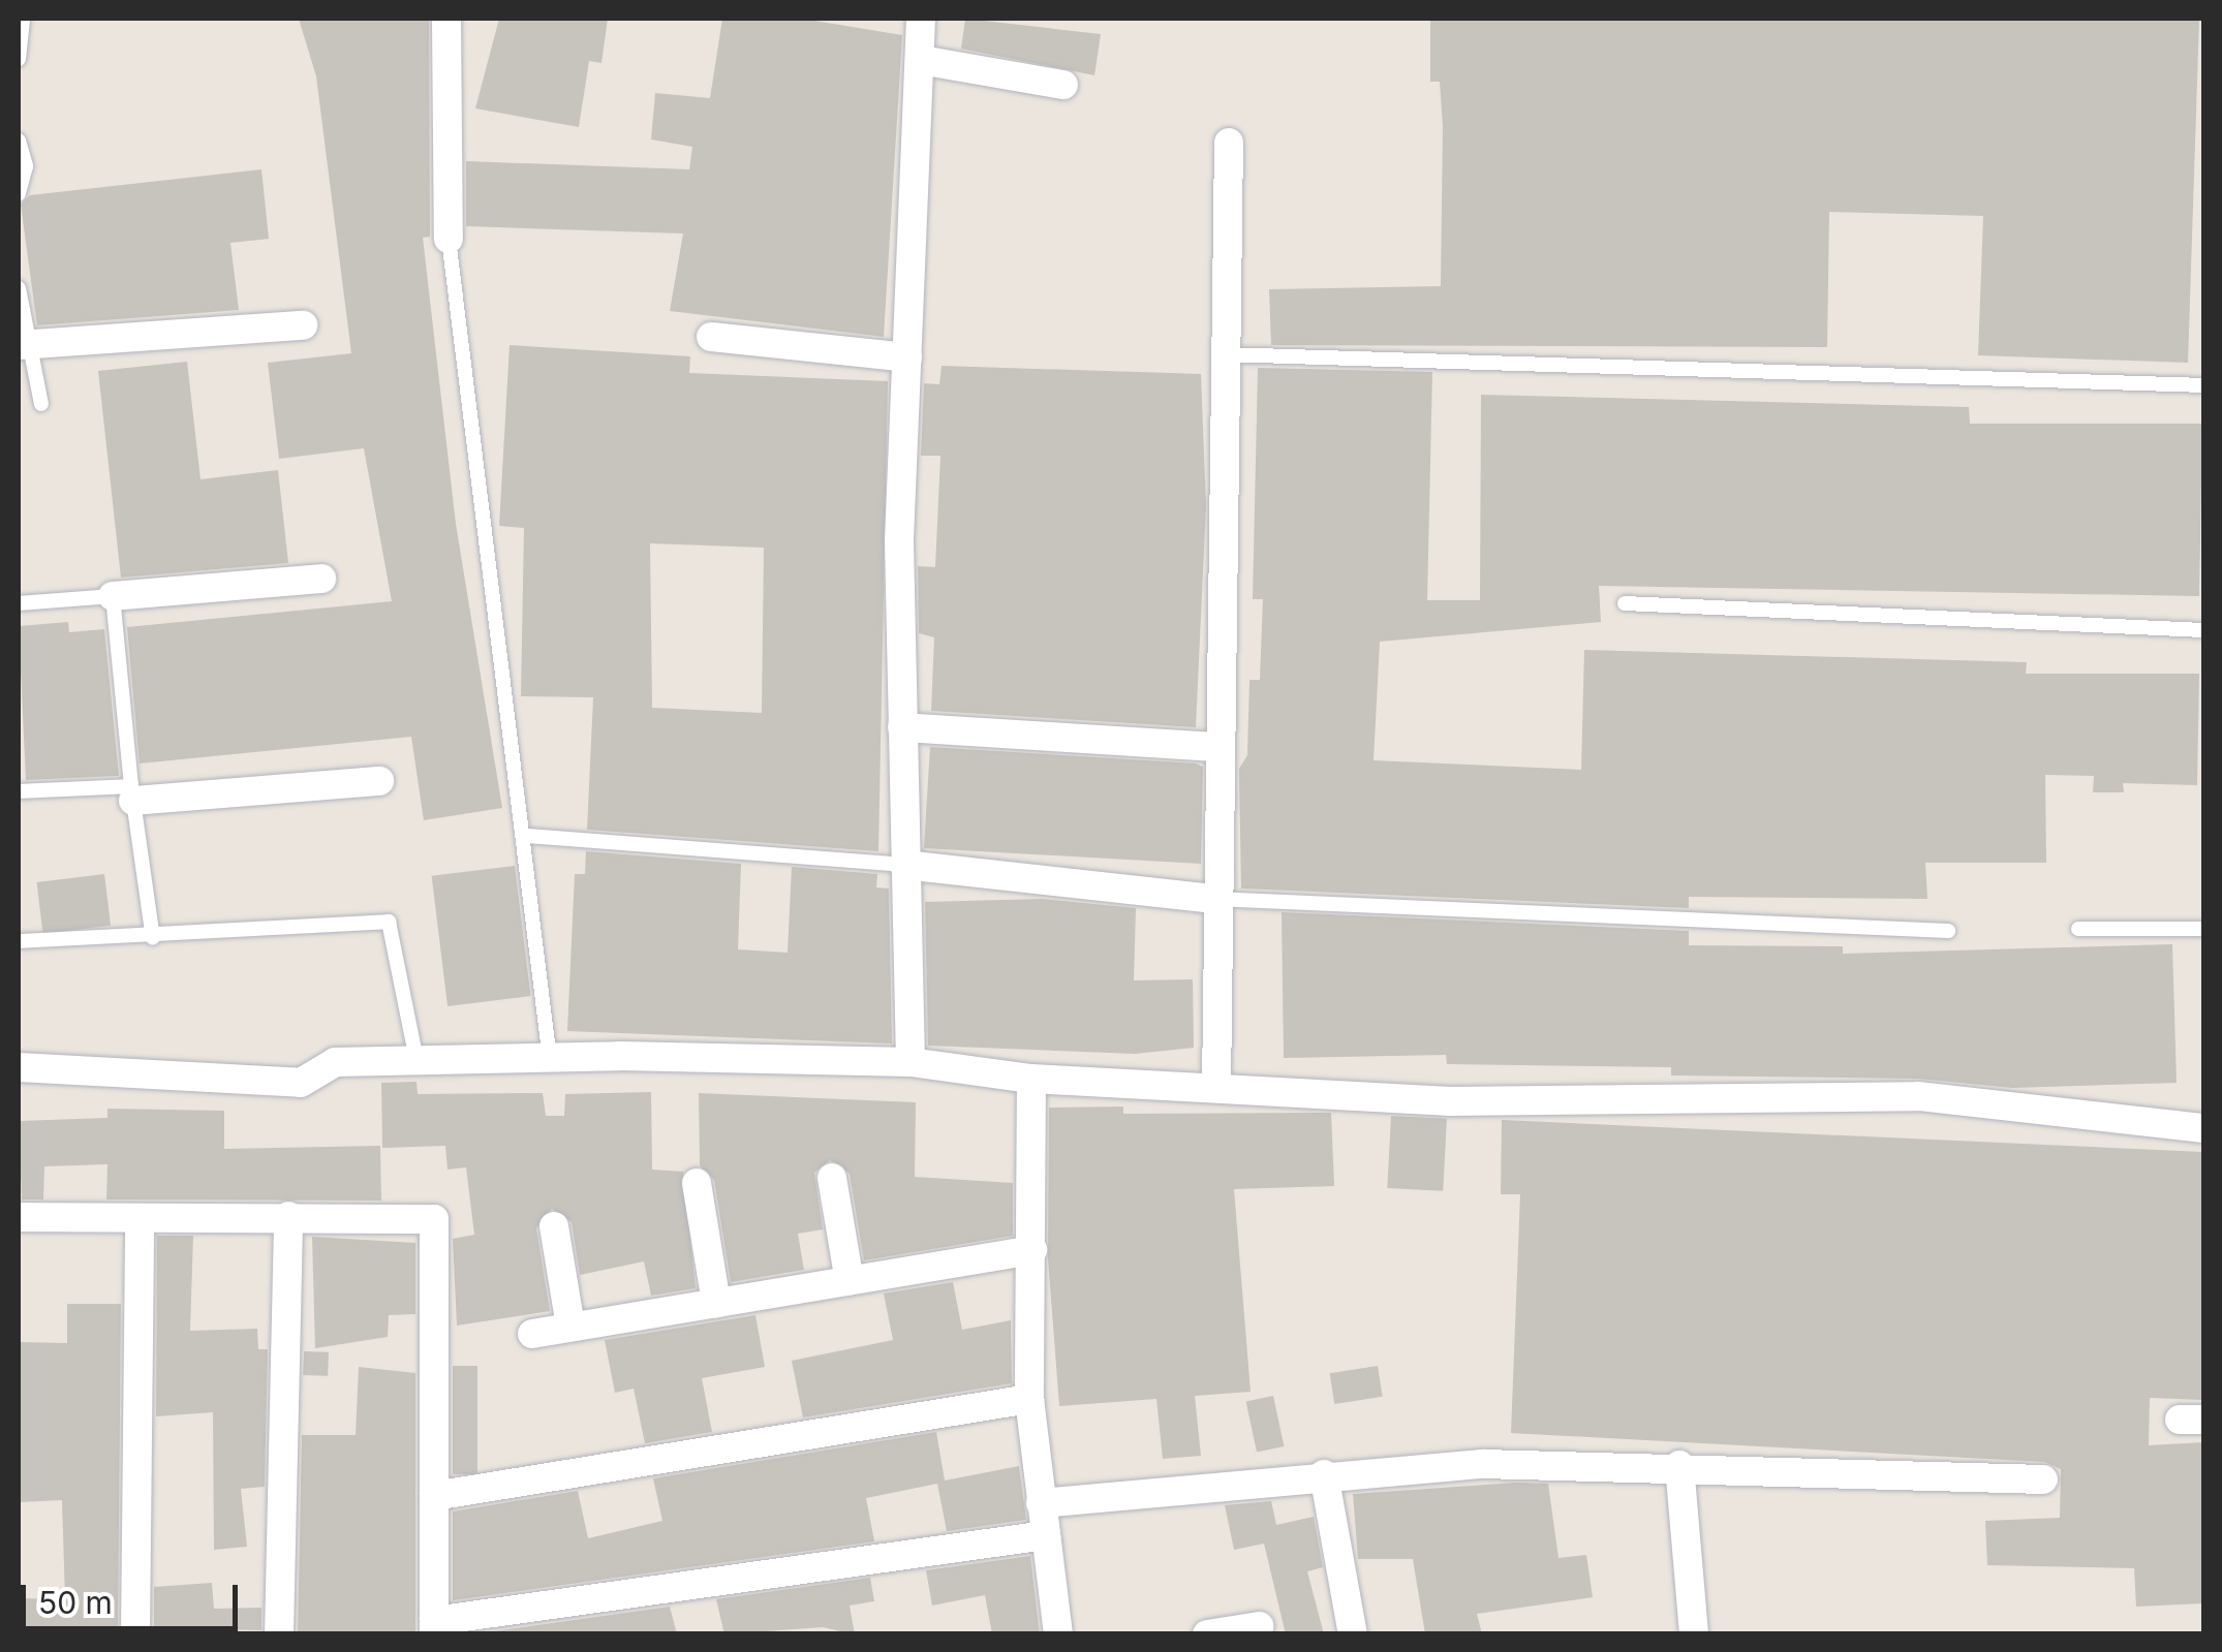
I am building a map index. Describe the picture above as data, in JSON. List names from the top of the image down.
{
  "scale_bar": "50 m"
}
